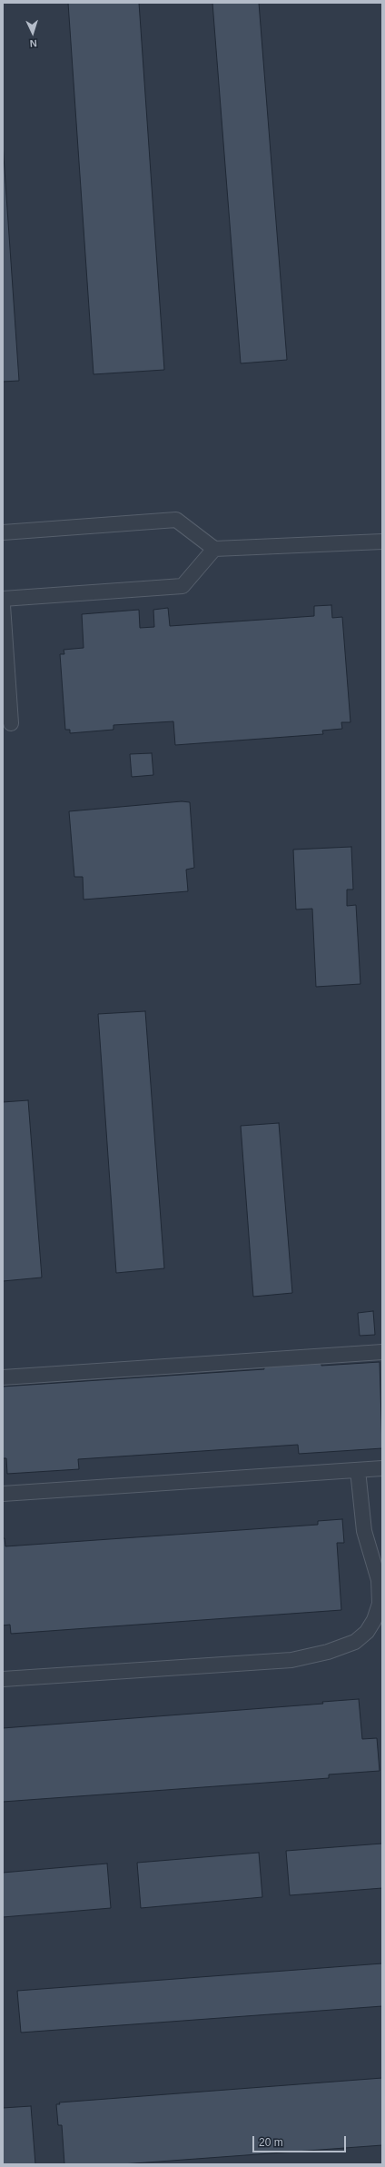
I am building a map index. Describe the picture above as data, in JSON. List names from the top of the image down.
{
  "scale_bar": "20 m",
  "north": "bottom"
}
